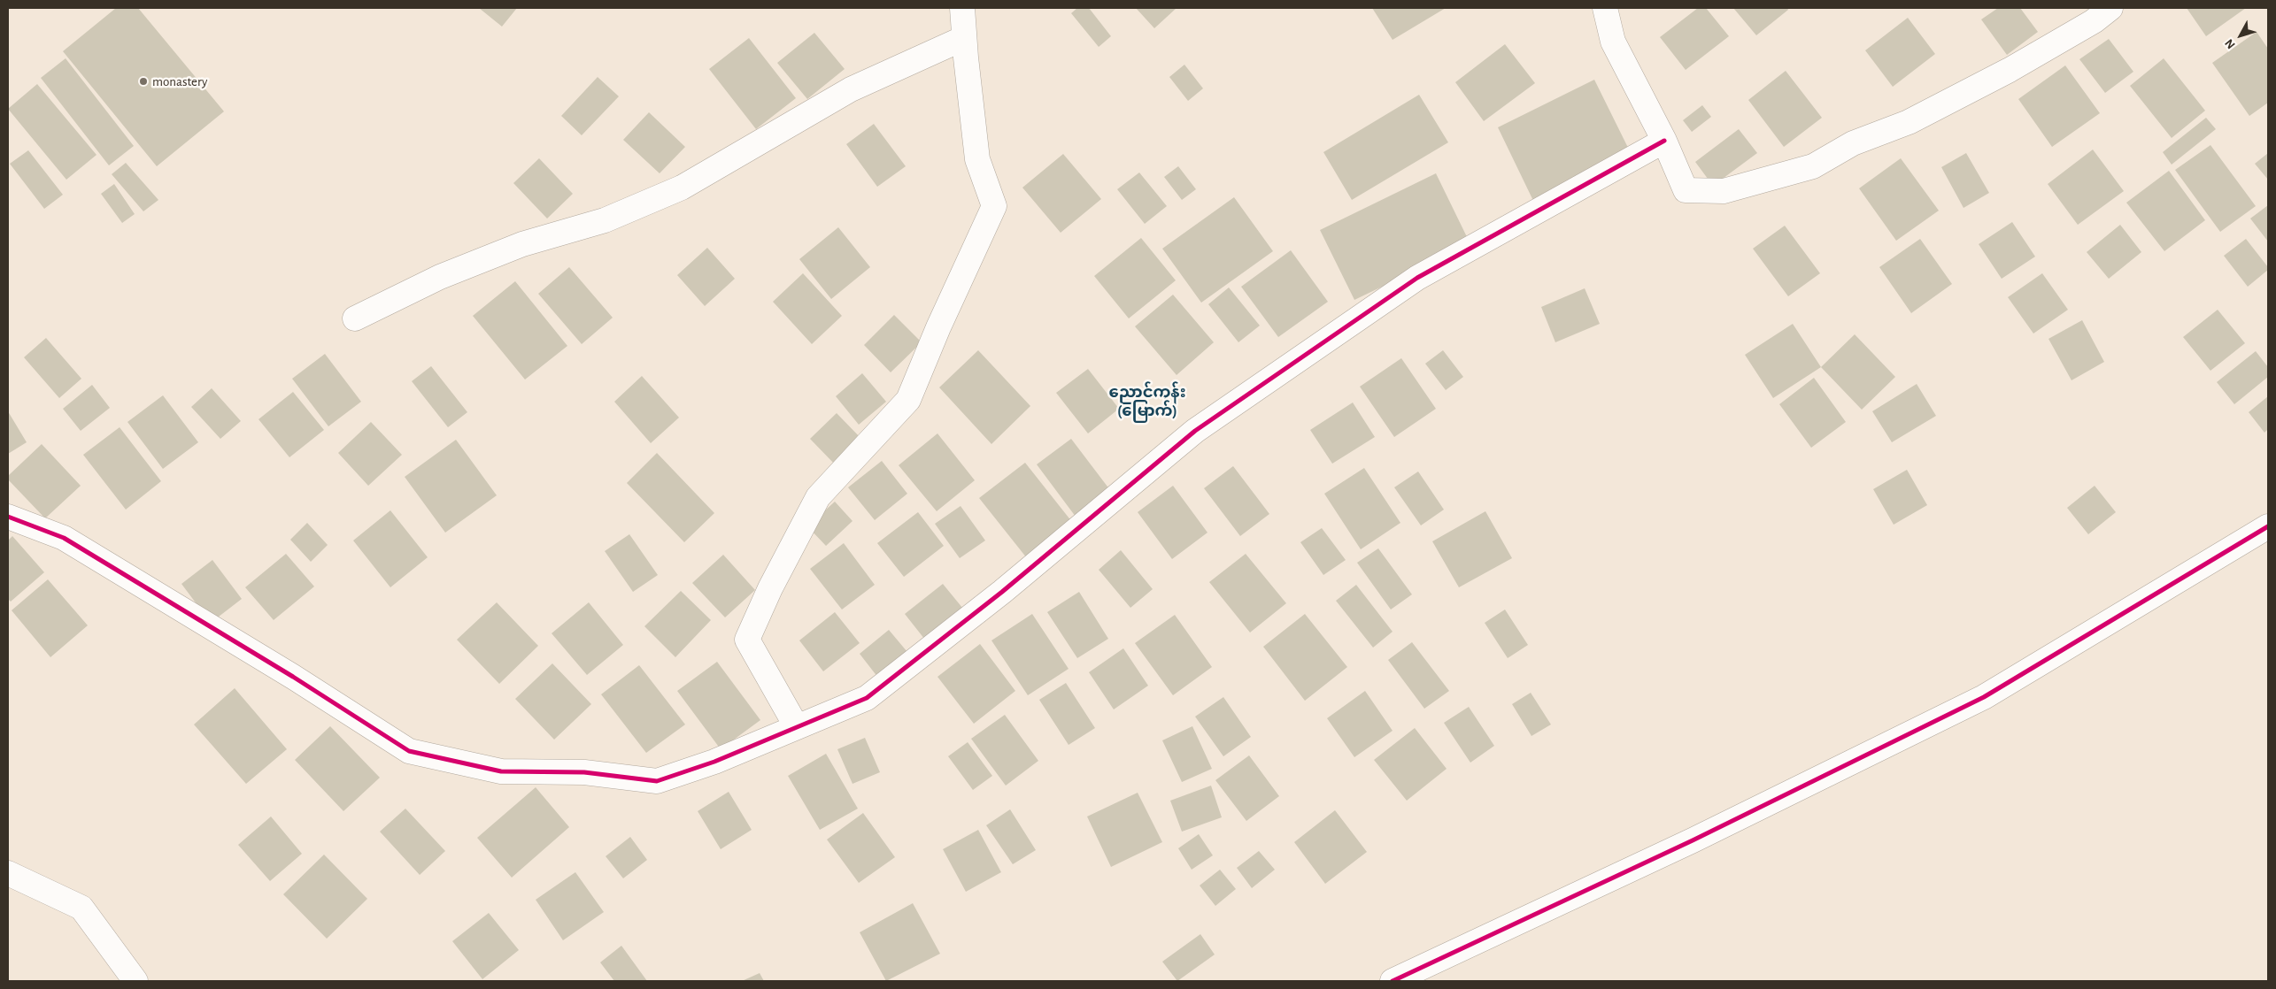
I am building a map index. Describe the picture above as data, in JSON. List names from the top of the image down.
{
  "districts": ["ညောင်ကုန်း (မြောက်)"],
  "places": ["monastery"],
  "north": "bottom left"
}
